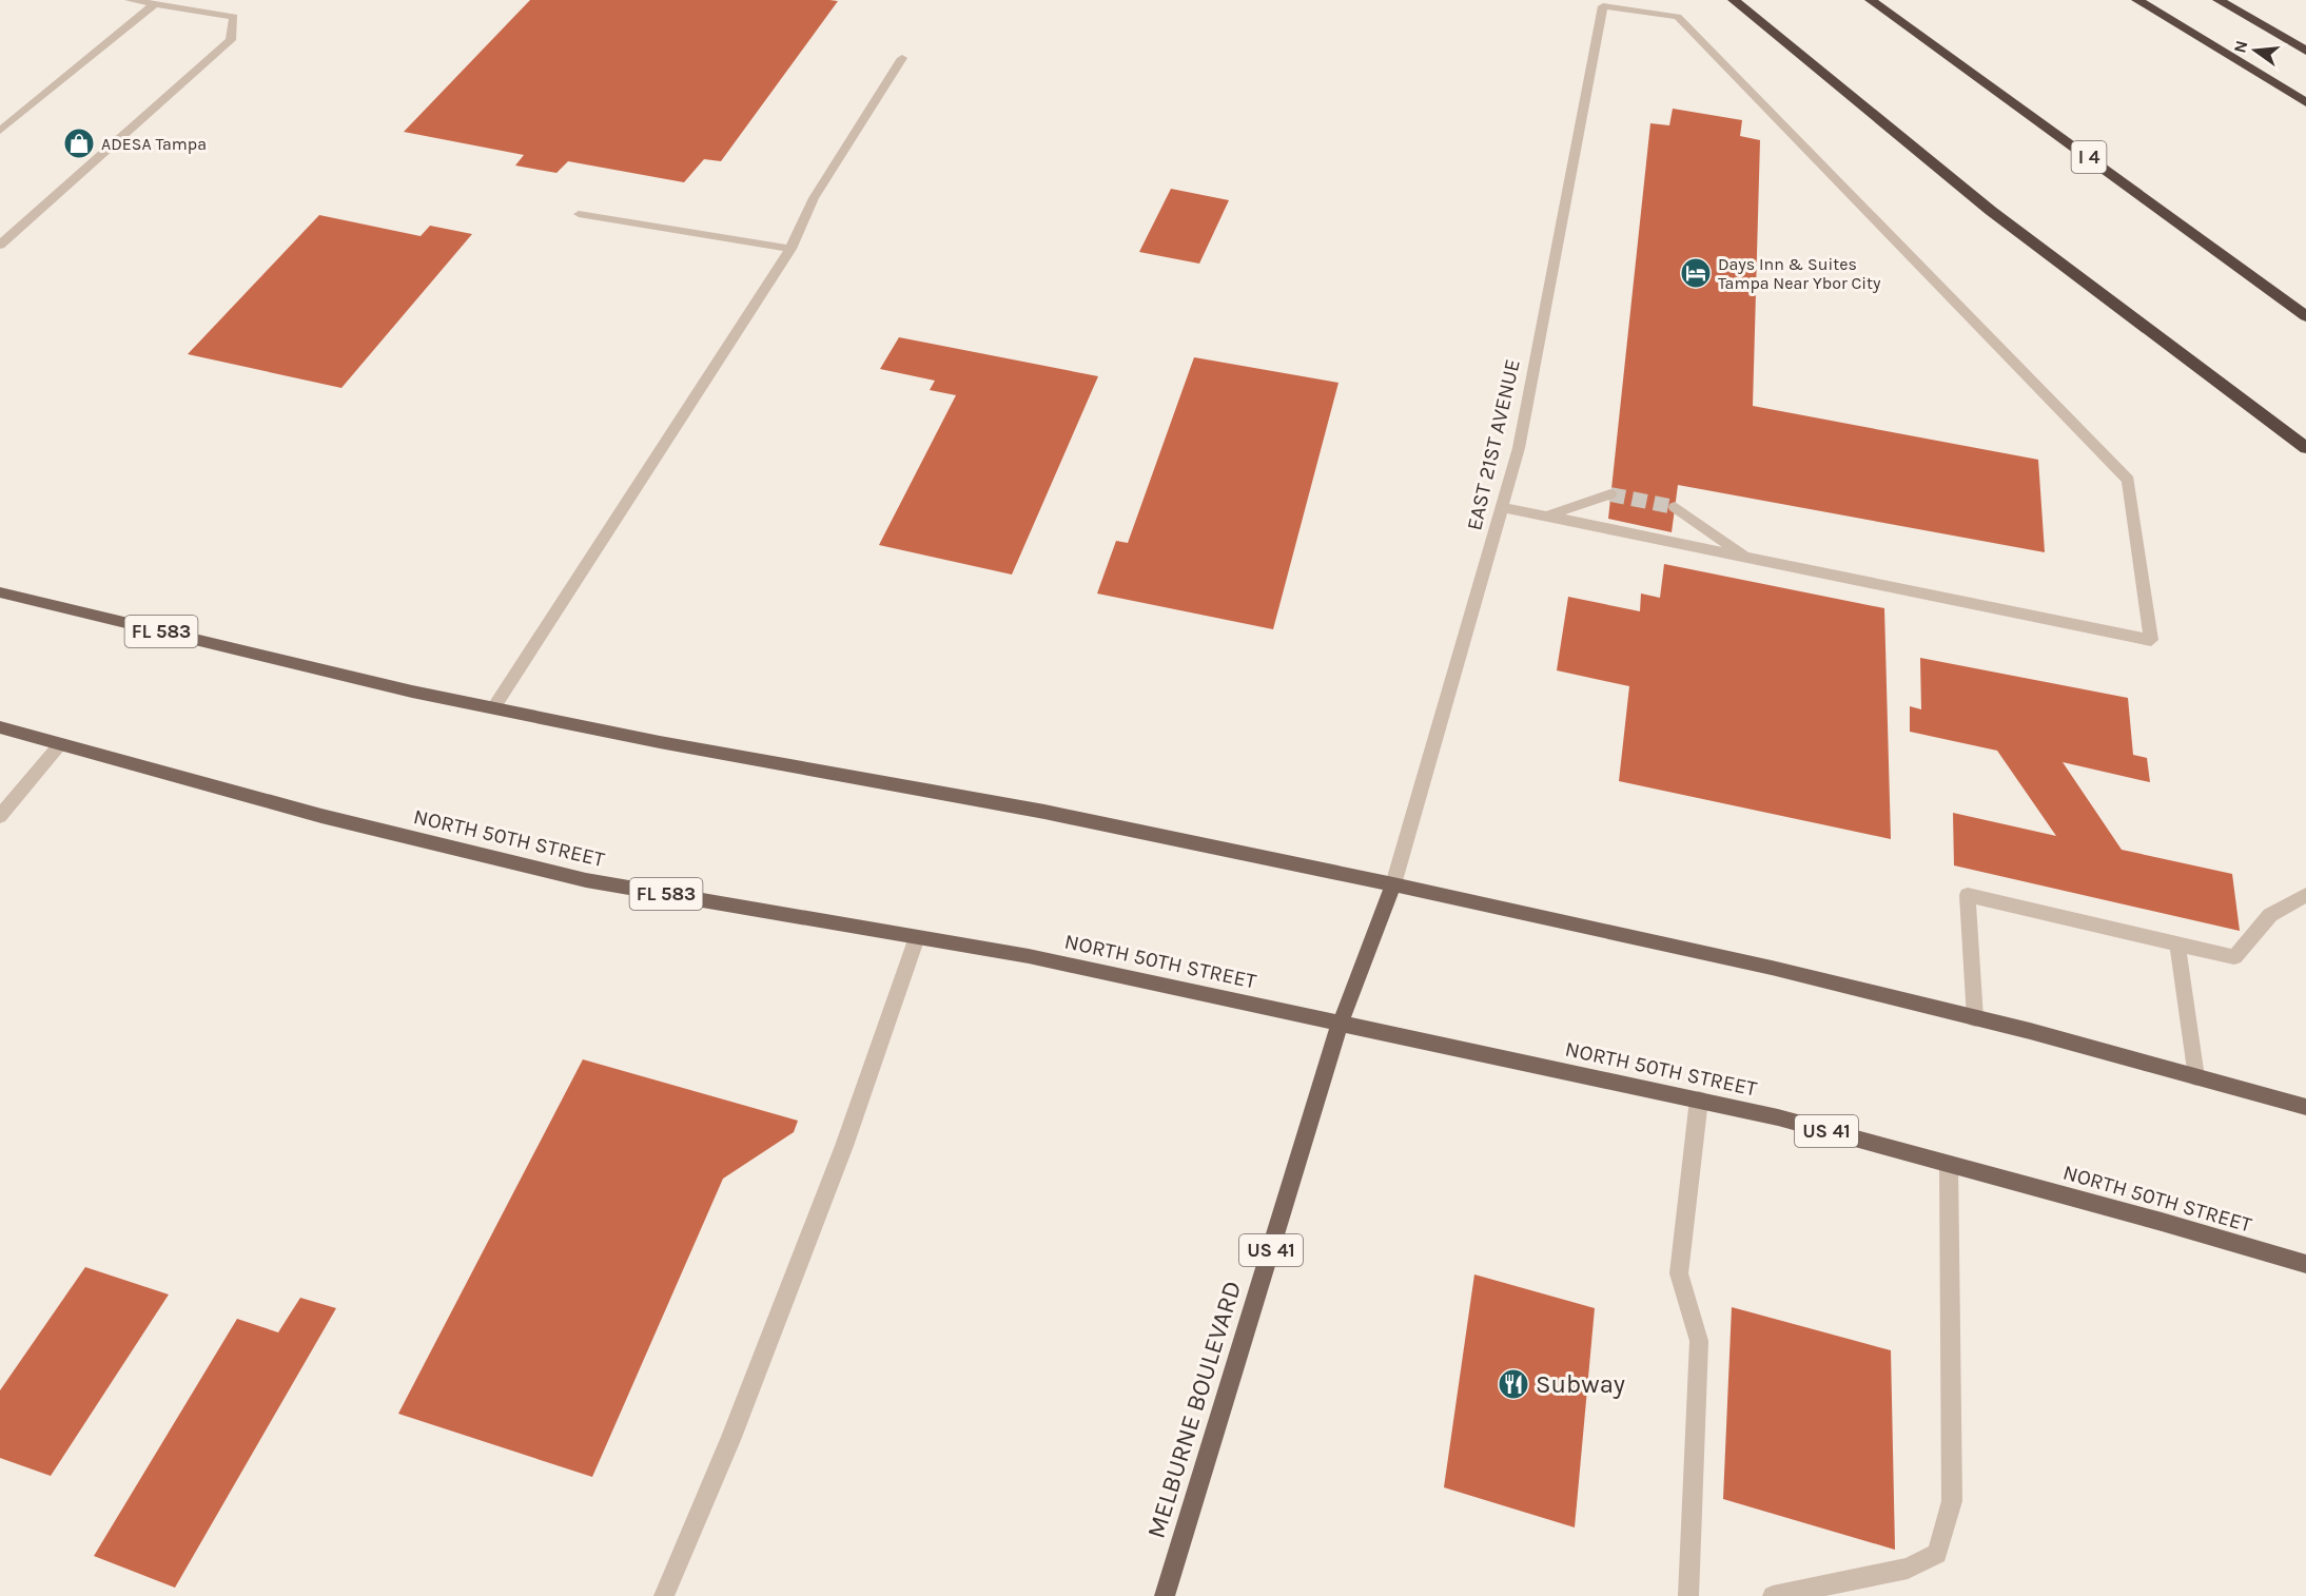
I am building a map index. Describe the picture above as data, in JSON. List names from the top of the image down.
{
  "streets": {
    "highway": ["I 4"],
    "main road": [
      "FL 583",
      "NORTH 50TH STREET",
      "US 41",
      "MELBURNE BOULEVARD"
    ],
    "street": ["EAST 21ST AVENUE"]
  },
  "crossings": [
    ["EAST 21ST AVENUE", "FL 583"],
    ["EAST 21ST AVENUE", "US 41"],
    ["FL 583", "US 41"],
    ["NORTH 50TH STREET", "US 41"],
    ["NORTH 50TH STREET", "MELBURNE BOULEVARD"],
    ["US 41", "MELBURNE BOULEVARD"]
  ],
  "places": {
    "shop": ["ADESA Tampa"],
    "hotel": ["Days Inn & Suites Tampa Near Ybor City"],
    "restaurant": ["Subway"]
  },
  "north": "left"
}
